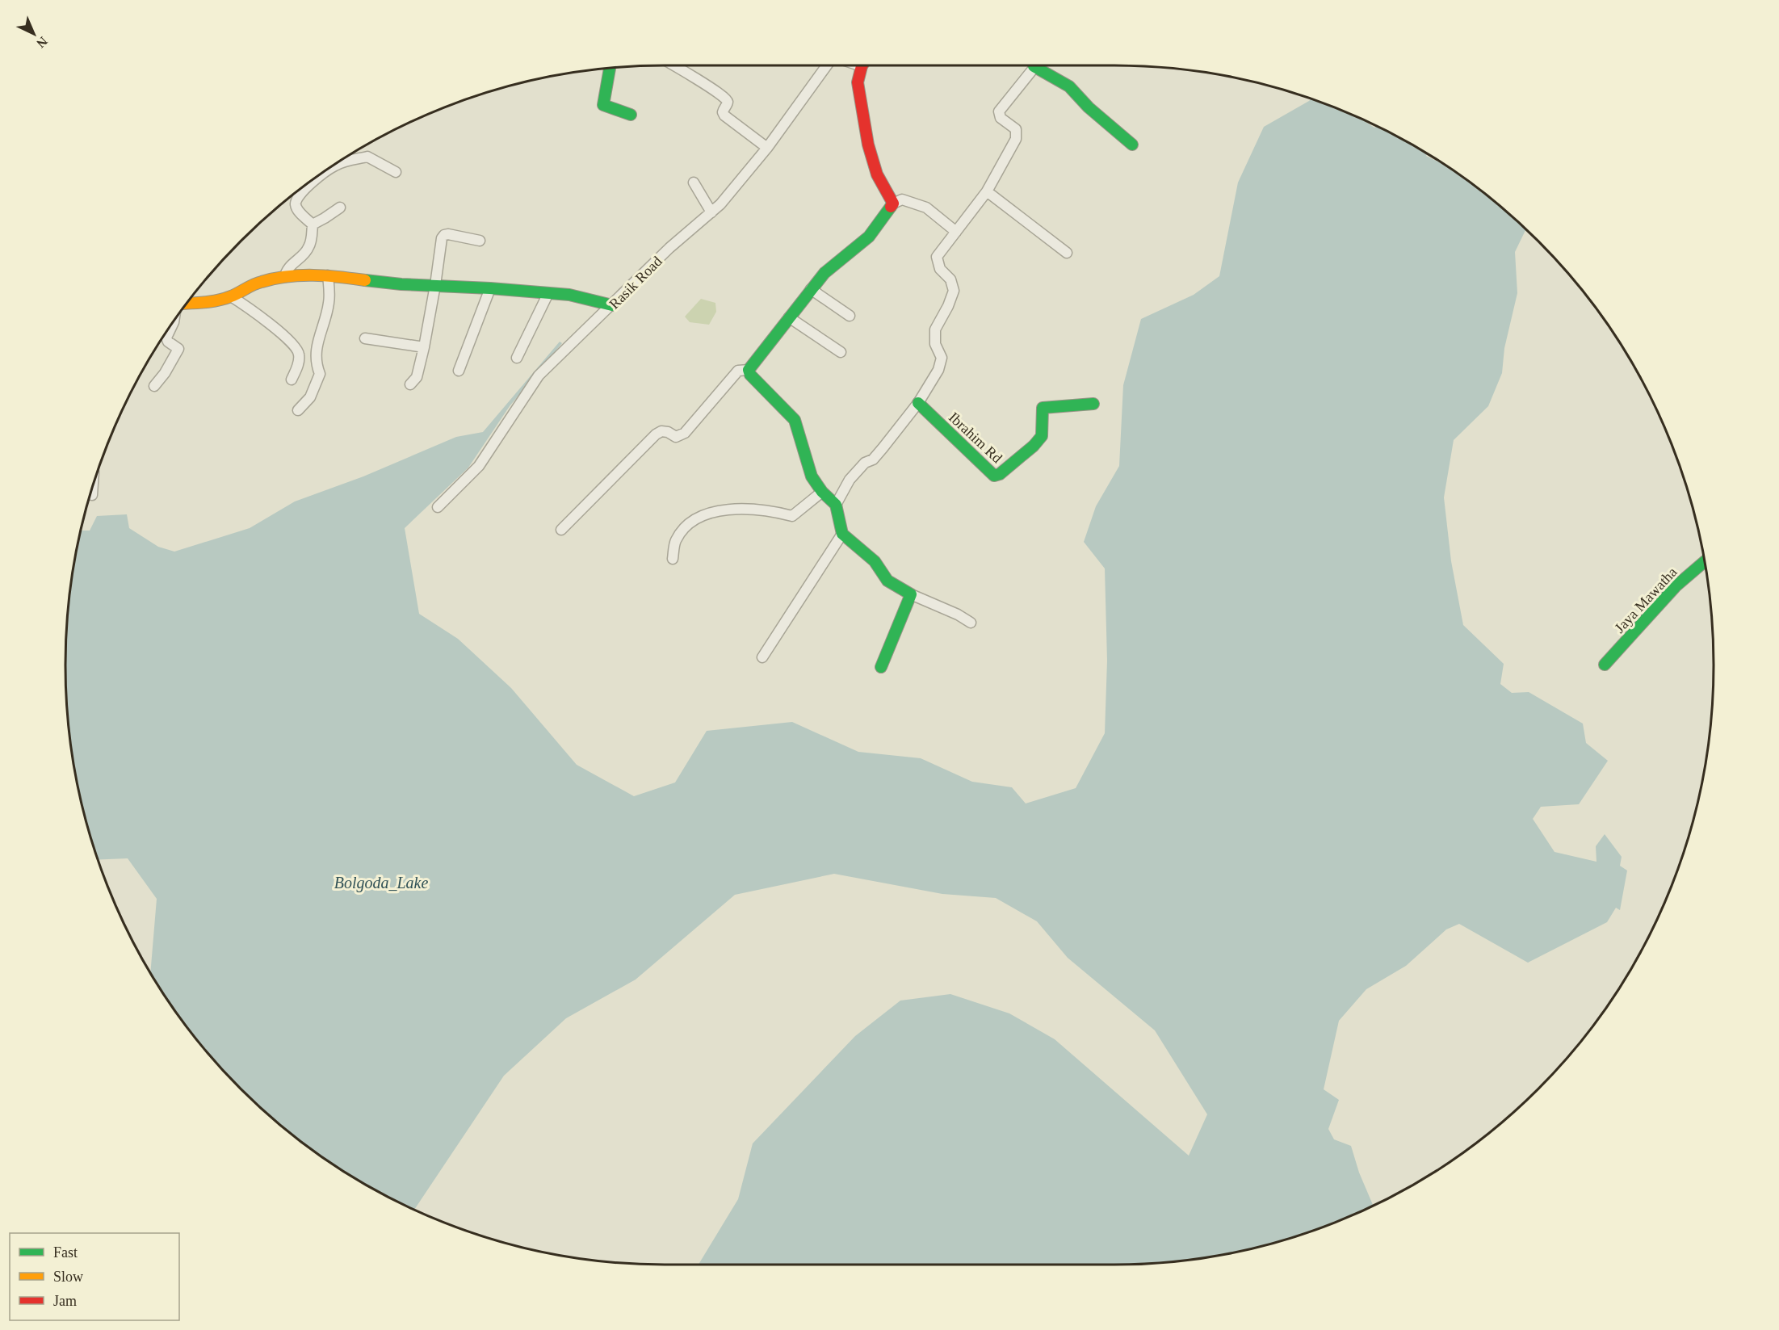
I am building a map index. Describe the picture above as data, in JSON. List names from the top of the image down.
{
  "streets": {
    "street": ["Rasik Road", "Ibrahim Rd", "Jaya Mawatha"]
  },
  "water": ["Bolgoda_Lake"],
  "legend": ["Fast", "Slow", "Jam"],
  "north": "bottom right"
}
